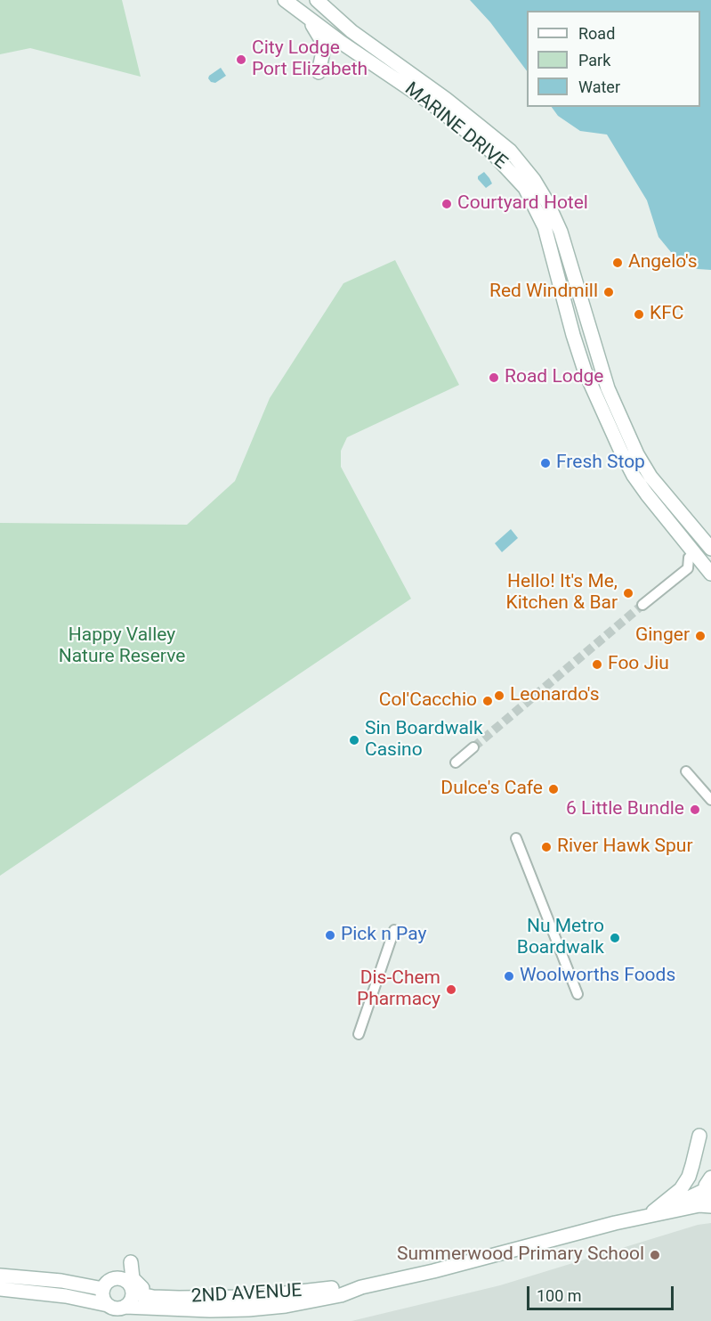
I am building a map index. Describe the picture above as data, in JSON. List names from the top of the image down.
{
  "streets": {
    "main road": ["MARINE DRIVE", "2ND AVENUE"]
  },
  "parks": ["Happy Valley Nature Reserve"],
  "places": [
    "City Lodge Port Elizabeth",
    "Courtyard Hotel",
    "Angelo's",
    "Red Windmill",
    "KFC",
    "Road Lodge",
    "Fresh Stop",
    "Hello! It's Me, Kitchen & Bar",
    "Ginger",
    "Foo Jiu",
    "Leonardo's",
    "Col'Cacchio",
    "Sin Boardwalk Casino",
    "Dulce's Cafe",
    "6 Little Bundle",
    "River Hawk Spur",
    "Pick n Pay",
    "Nu Metro Boardwalk",
    "Woolworths Foods",
    "Dis-Chem Pharmacy",
    "Summerwood Primary School"
  ],
  "legend": ["Road", "Park", "Water"],
  "scale_bar": "100 m"
}
